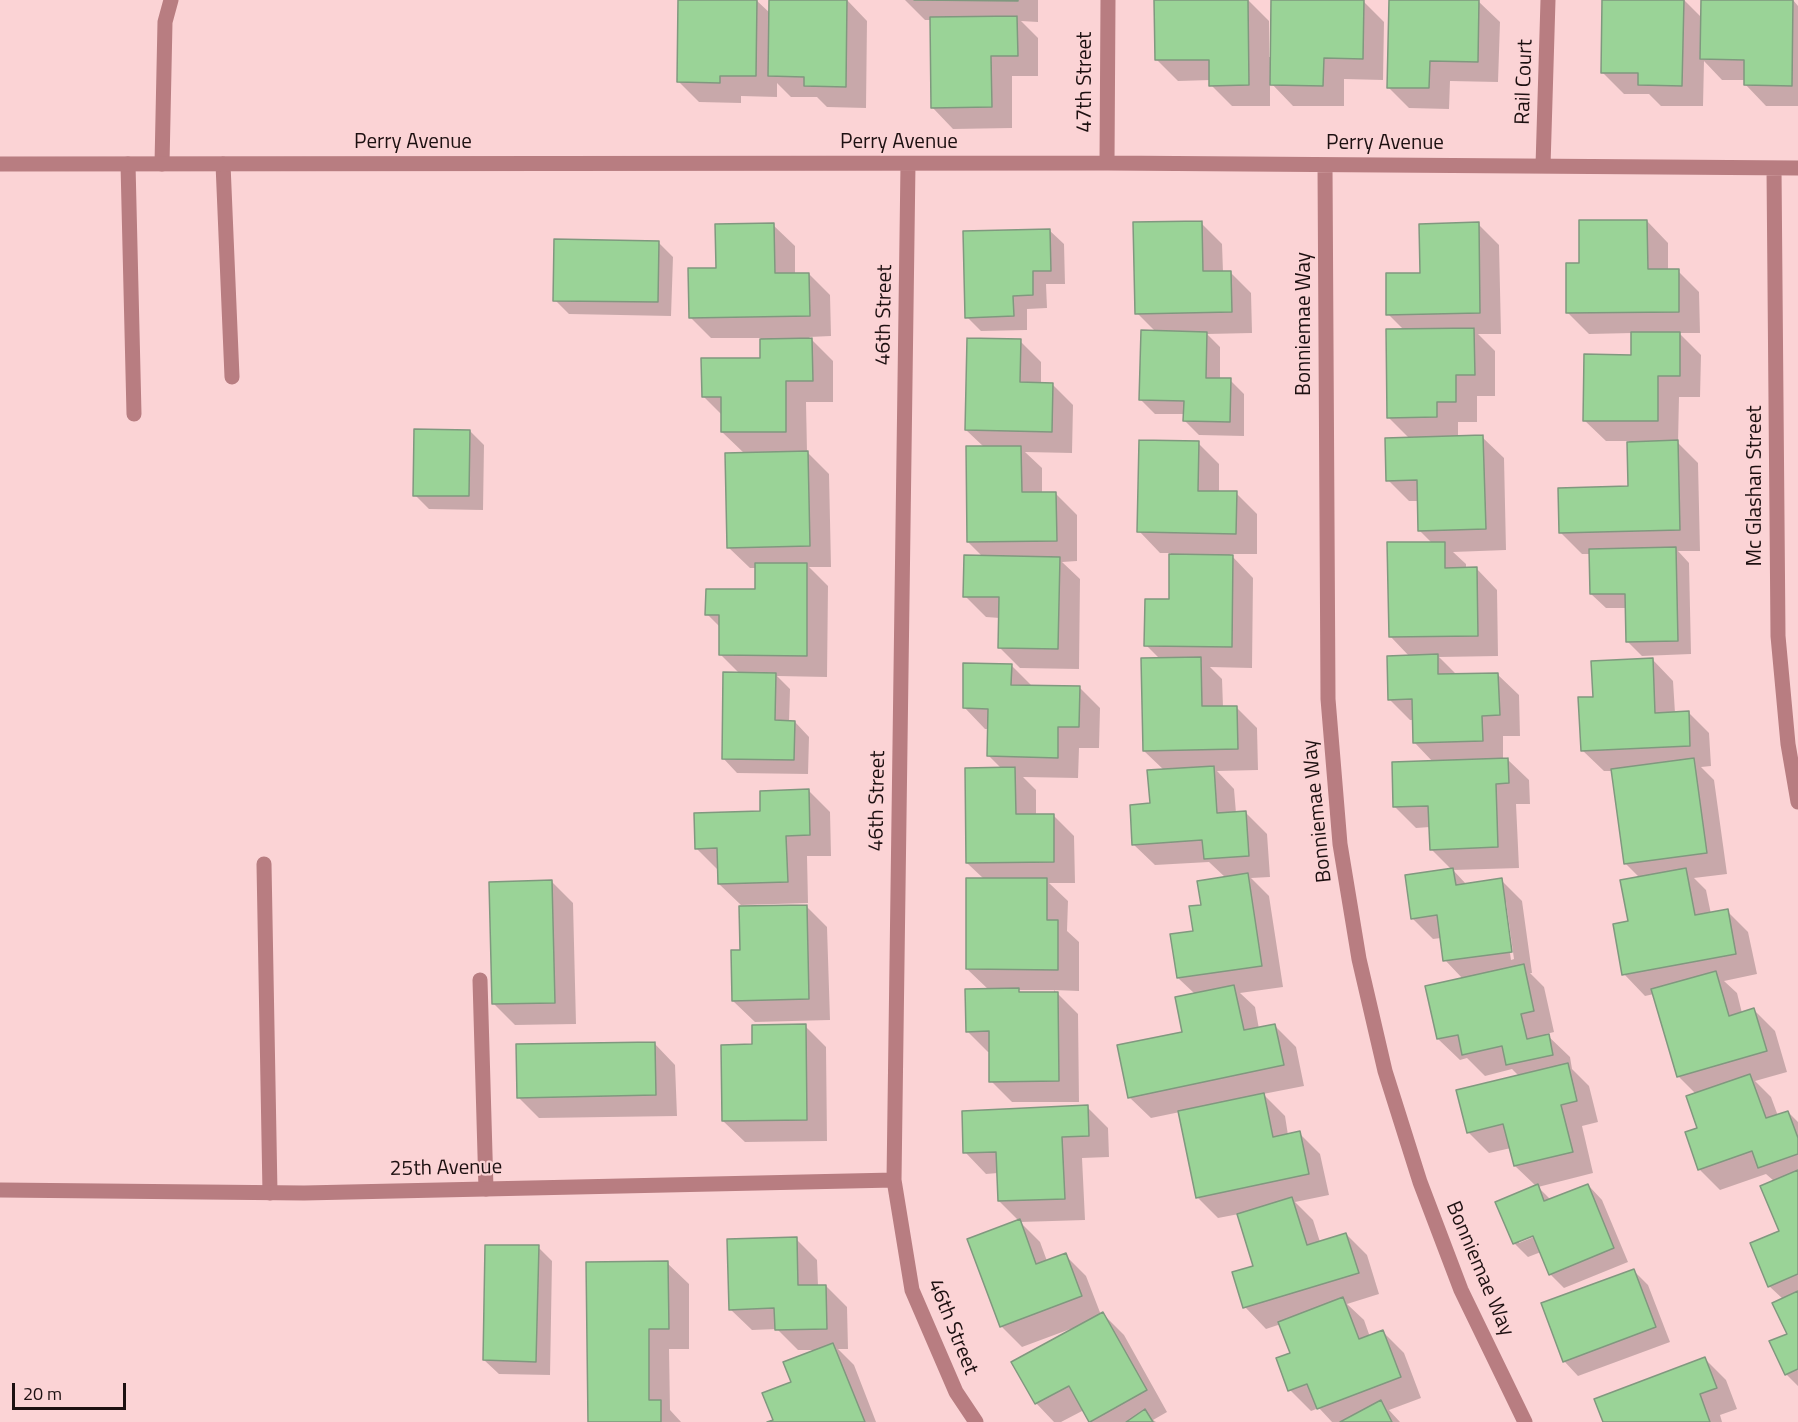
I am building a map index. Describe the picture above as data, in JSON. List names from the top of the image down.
{
  "streets": {
    "street": [
      "47th Street",
      "Rail Court",
      "Perry Avenue",
      "46th Street",
      "Bonniemae Way",
      "Mc Glashan Street",
      "25th Avenue"
    ]
  },
  "crossings": [
    ["47th Street", "Perry Avenue"],
    ["Rail Court", "Perry Avenue"],
    ["Perry Avenue", "46th Street"],
    ["Perry Avenue", "Bonniemae Way"],
    ["Perry Avenue", "Mc Glashan Street"],
    ["46th Street", "25th Avenue"]
  ],
  "scale_bar": "20 m"
}
